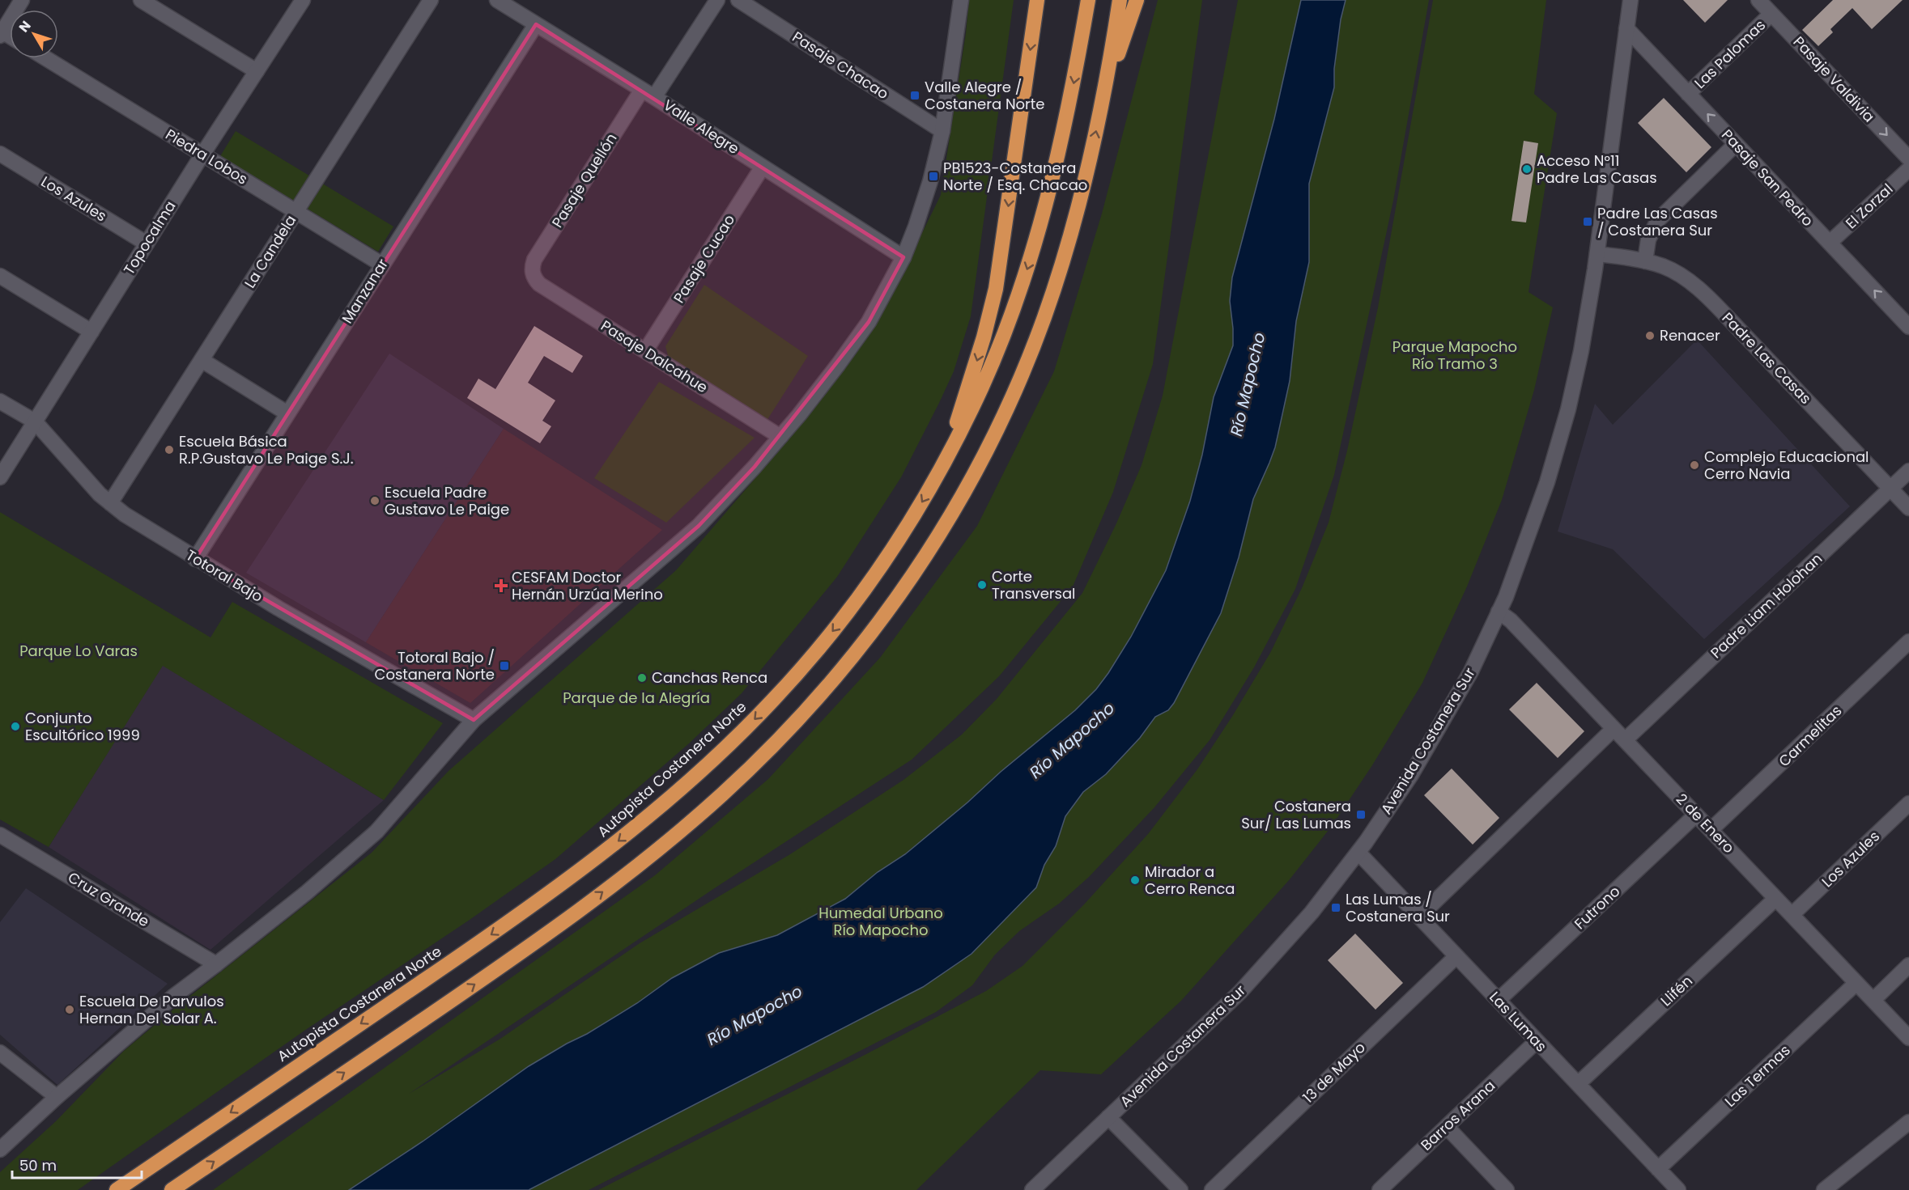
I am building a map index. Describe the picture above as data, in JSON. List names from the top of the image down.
{
  "streets": {
    "highway": ["Autopista Costanera Norte"],
    "street": [
      "Las Palomas",
      "Pasaje Chacao",
      "Pasaje Valdivia",
      "Valle Alegre",
      "Piedra Lobos",
      "Pasaje San Pedro",
      "Pasaje Quellón",
      "Los Azules",
      "El Zorzal",
      "Topocalma",
      "La Candela",
      "Pasaje Cucao",
      "Manzanar",
      "Pasaje Dalcahue",
      "Padre Las Casas",
      "Totoral Bajo",
      "Padre Liam Holohan",
      "Carmelitas",
      "Avenida Costanera Sur",
      "2 de Enero",
      "Cruz Grande",
      "Futrono",
      "Llifén",
      "Las Lumas",
      "13 de Mayo",
      "Las Termas",
      "Barros Arana"
    ]
  },
  "crossings": [
    ["Las Palomas", "Pasaje Valdivia"],
    ["Las Palomas", "Pasaje San Pedro"],
    ["Valle Alegre", "Pasaje Quellón"],
    ["Valle Alegre", "Pasaje Cucao"],
    ["Valle Alegre", "Manzanar"],
    ["Piedra Lobos", "Topocalma"],
    ["Piedra Lobos", "La Candela"],
    ["Piedra Lobos", "Manzanar"],
    ["Pasaje San Pedro", "El Zorzal"],
    ["Pasaje San Pedro", "Avenida Costanera Sur"],
    ["Pasaje Quellón", "Pasaje Dalcahue"],
    ["Los Azules", "Topocalma"],
    ["Los Azules", "2 de Enero"],
    ["Topocalma", "Totoral Bajo"],
    ["La Candela", "Totoral Bajo"],
    ["Pasaje Cucao", "Pasaje Dalcahue"],
    ["Manzanar", "Totoral Bajo"],
    ["Padre Las Casas", "Padre Liam Holohan"],
    ["Padre Las Casas", "Avenida Costanera Sur"],
    ["Padre Liam Holohan", "2 de Enero"],
    ["Carmelitas", "2 de Enero"],
    ["Avenida Costanera Sur", "2 de Enero"],
    ["Avenida Costanera Sur", "Las Lumas"],
    ["2 de Enero", "Futrono"],
    ["2 de Enero", "Llifén"],
    ["2 de Enero", "Las Termas"],
    ["Futrono", "Las Lumas"],
    ["Llifén", "Las Lumas"],
    ["Las Lumas", "13 de Mayo"],
    ["Las Lumas", "Las Termas"],
    ["Las Lumas", "Barros Arana"]
  ],
  "one_way": ["Pasaje Valdivia", "Pasaje San Pedro"],
  "water": ["Río Mapocho"],
  "parks": [
    "Parque Mapocho Río Tramo 3",
    "Parque Lo Varas",
    "Parque de la Alegría",
    "Humedal Urbano Río Mapocho"
  ],
  "places": {
    "transit": [
      "Valle Alegre / Costanera Norte",
      "PB1523-Costanera Norte / Esq. Chacao",
      "Padre Las Casas / Costanera Sur",
      "Totoral Bajo / Costanera Norte",
      "Costanera Sur/ Las Lumas",
      "Las Lumas / Costanera Sur"
    ],
    "other": [
      "Acceso N°11 Padre Las Casas",
      "Renacer",
      "Escuela Básica R.P.Gustavo Le Paige S.J.",
      "Complejo Educacional Cerro Navia",
      "Escuela Padre Gustavo Le Paige",
      "Corte Transversal",
      "Canchas Renca",
      "Conjunto Escultórico 1999",
      "Mirador a Cerro Renca",
      "Escuela De Parvulos Hernan Del Solar A."
    ],
    "health": ["CESFAM Doctor Hernán Urzúa Merino"]
  },
  "scale_bar": "50 m",
  "north": "top left"
}
